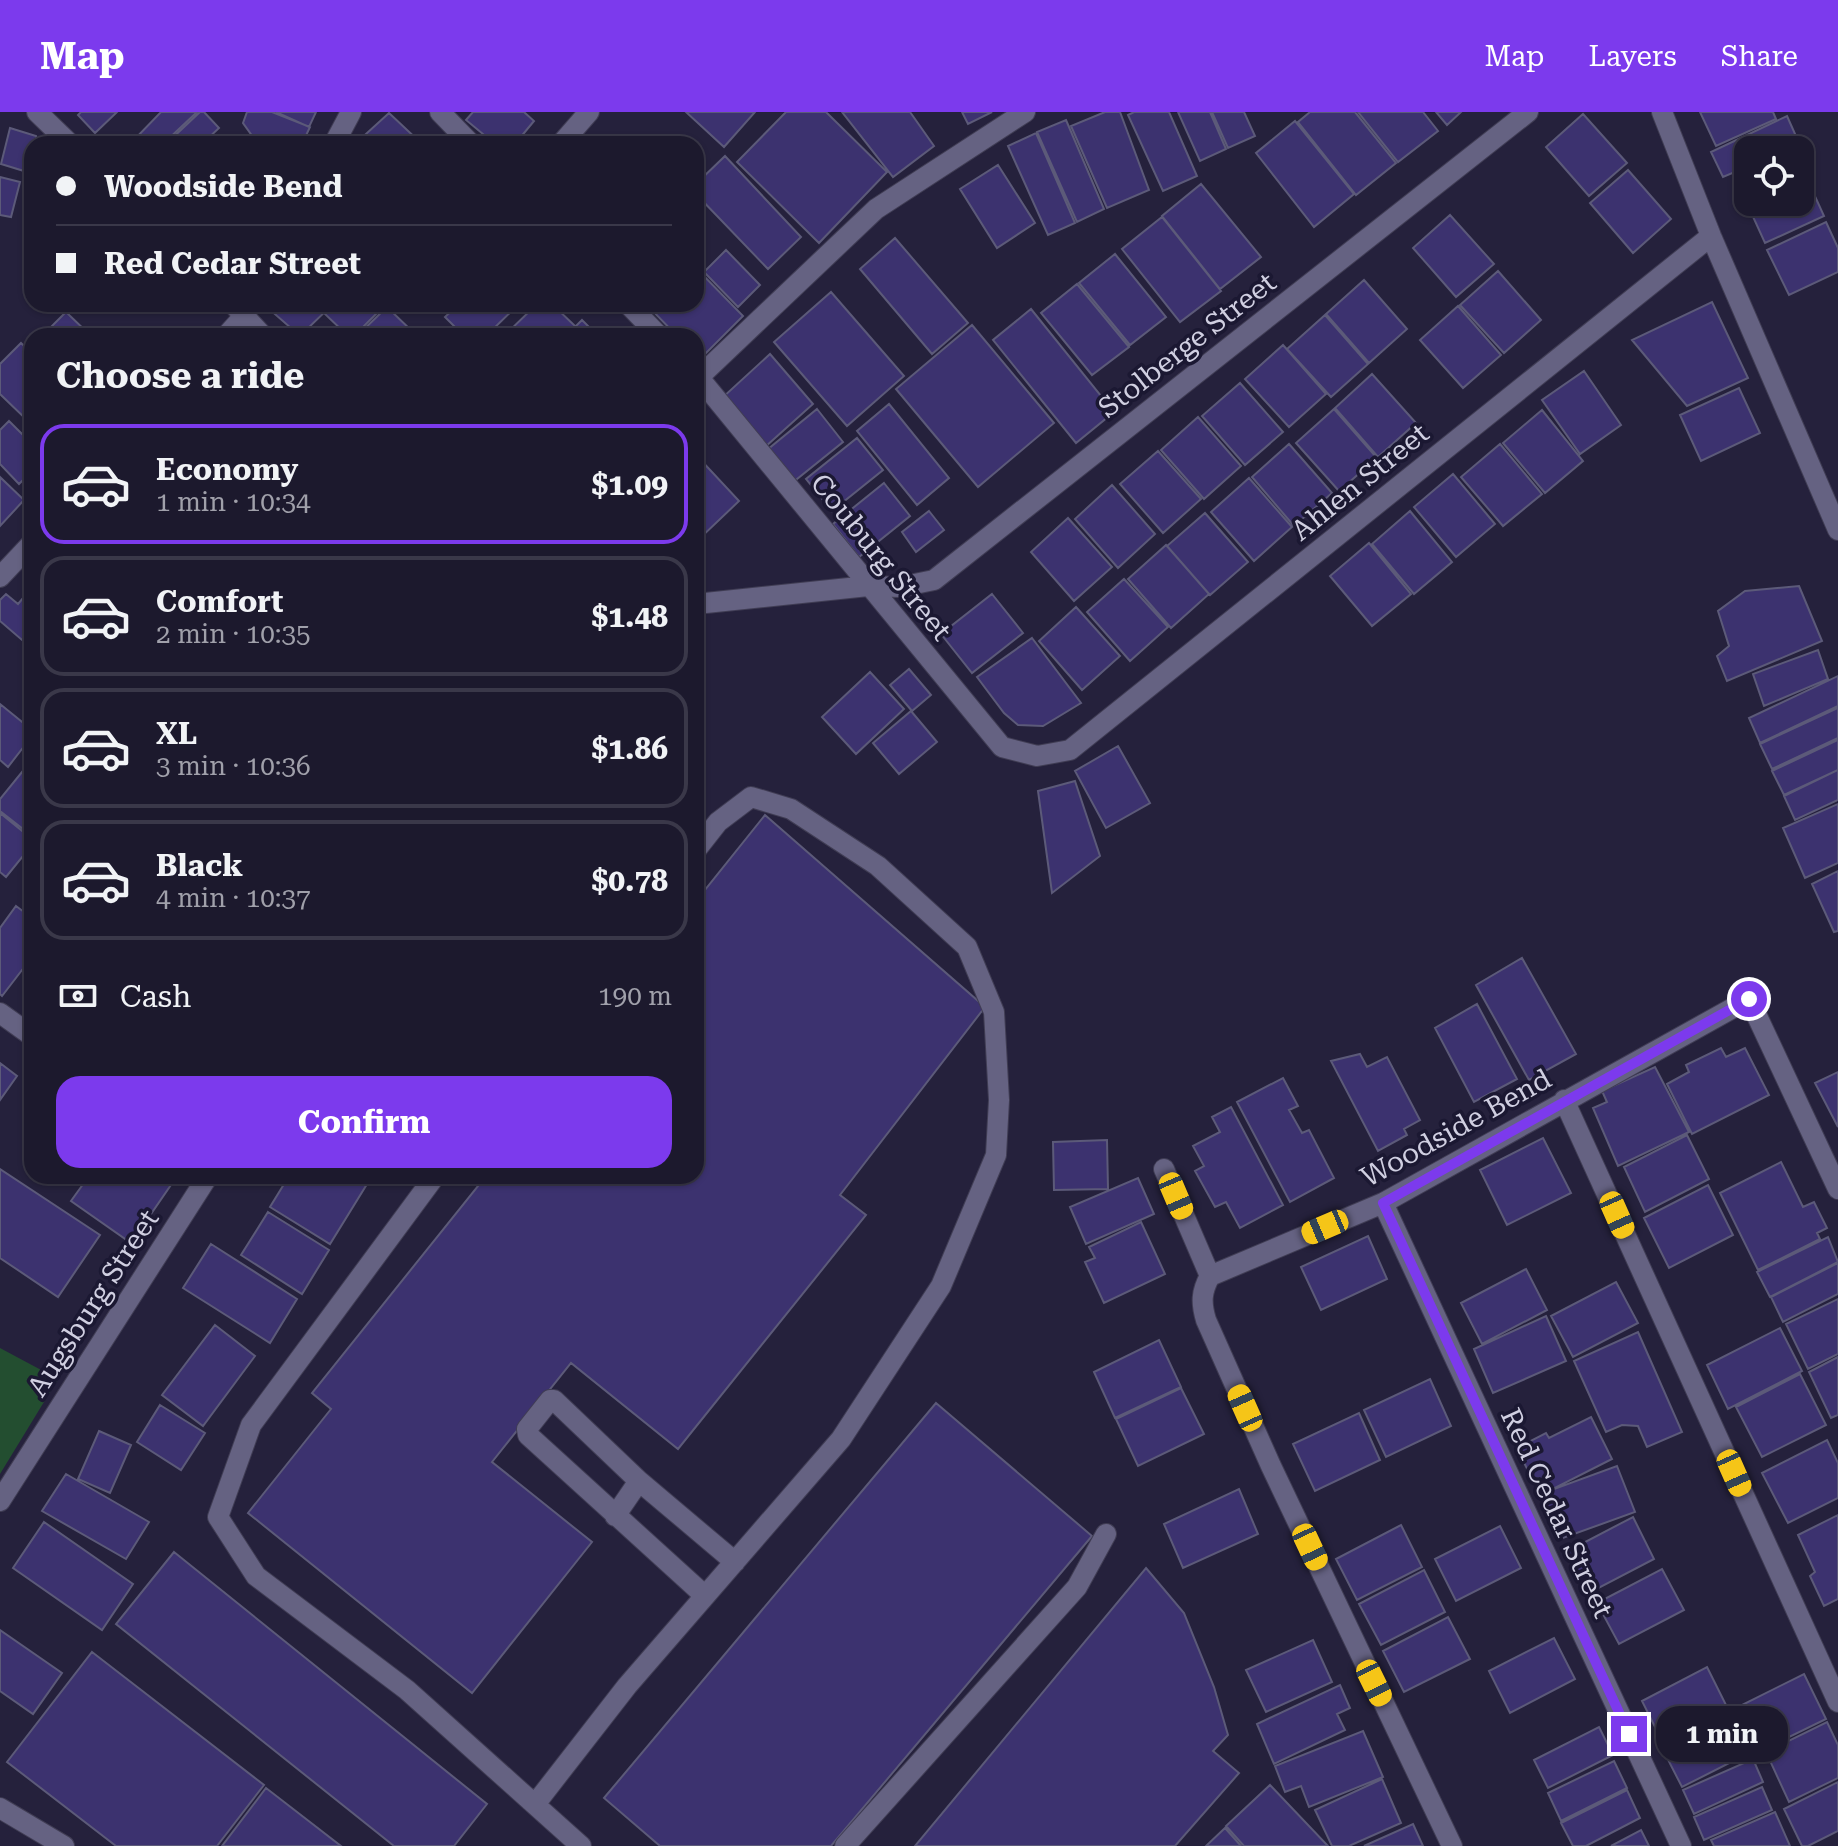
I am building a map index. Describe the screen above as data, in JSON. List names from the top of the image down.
{
  "streets": {
    "street": [
      "Stolberge Street",
      "Ahlen Street",
      "Couburg Street",
      "Woodside Bend",
      "Augsburg Street",
      "Red Cedar Street"
    ]
  },
  "crossings": [
    ["Stolberge Street", "Couburg Street"],
    ["Ahlen Street", "Couburg Street"],
    ["Woodside Bend", "Red Cedar Street"]
  ],
  "page": {
    "header": "Map",
    "nav": ["Map", "Layers", "Share"],
    "banner": ["Woodside Bend", "Red Cedar Street"],
    "heading": "Choose a ride",
    "list": [
      {
        "name": "Economy",
        "note": "1 min · 10:34",
        "value": "$1.09"
      },
      {
        "name": "Comfort",
        "note": "2 min · 10:35",
        "value": "$1.48"
      },
      {
        "name": "XL",
        "note": "3 min · 10:36",
        "value": "$1.86"
      },
      {
        "name": "Black",
        "note": "4 min · 10:37",
        "value": "$0.78"
      }
    ],
    "pay": ["Cash", "190 m"],
    "buttons": "Confirm",
    "bubble": "1 min"
  }
}
